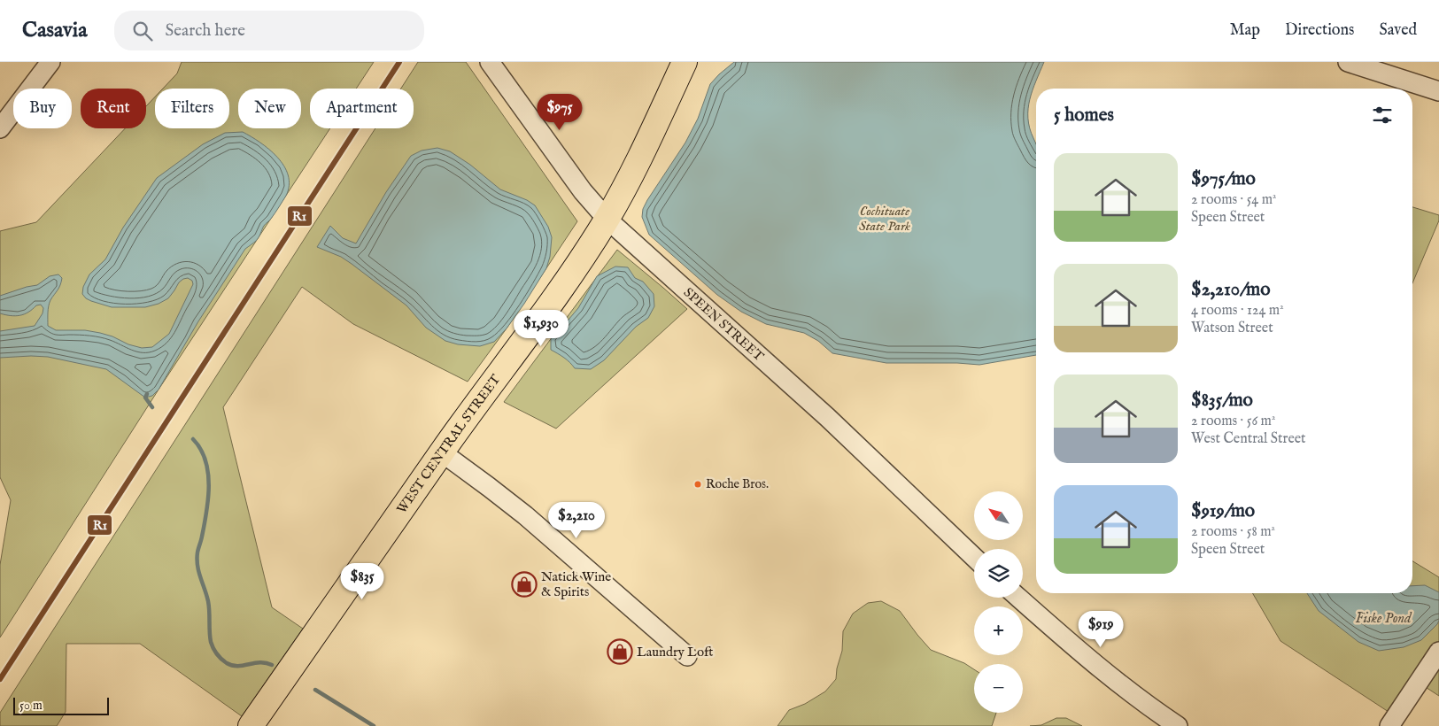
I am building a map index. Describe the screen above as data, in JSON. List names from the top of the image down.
{
  "streets": {
    "main road": ["WEST CENTRAL STREET"],
    "street": ["SPEEN STREET"]
  },
  "crossings": [
    ["SPEEN STREET", "WEST CENTRAL STREET"]
  ],
  "water": ["Fiske Pond"],
  "parks": ["Cochituate State Park"],
  "places": {
    "other": ["Roche Bros."],
    "shop": ["Natick Wine & Spirits", "Laundry Loft"]
  },
  "lines": ["transit line R1"],
  "scale_bar": "50 m",
  "north": "top left",
  "page": {
    "header": "Casavia",
    "search": "Search here",
    "nav": ["Map", "Directions", "Saved"],
    "chip": [
      "Buy",
      "Rent",
      "Filters",
      "New",
      "Apartment"
    ],
    "heading": "5 homes",
    "price": [
      "$975",
      "$1,930",
      "$2,210",
      "$835",
      "$919"
    ],
    "list": [
      {
        "name": "$975/mo",
        "note": "2 rooms · 54 m² · Speen Street"
      },
      {
        "name": "$2,210/mo",
        "note": "4 rooms · 124 m² · Watson Street"
      },
      {
        "name": "$835/mo",
        "note": "2 rooms · 56 m² · West Central Street"
      },
      {
        "name": "$919/mo",
        "note": "2 rooms · 58 m² · Speen Street"
      }
    ],
    "map_buttons": ["+", "−"],
    "scale": "50 m"
  }
}
